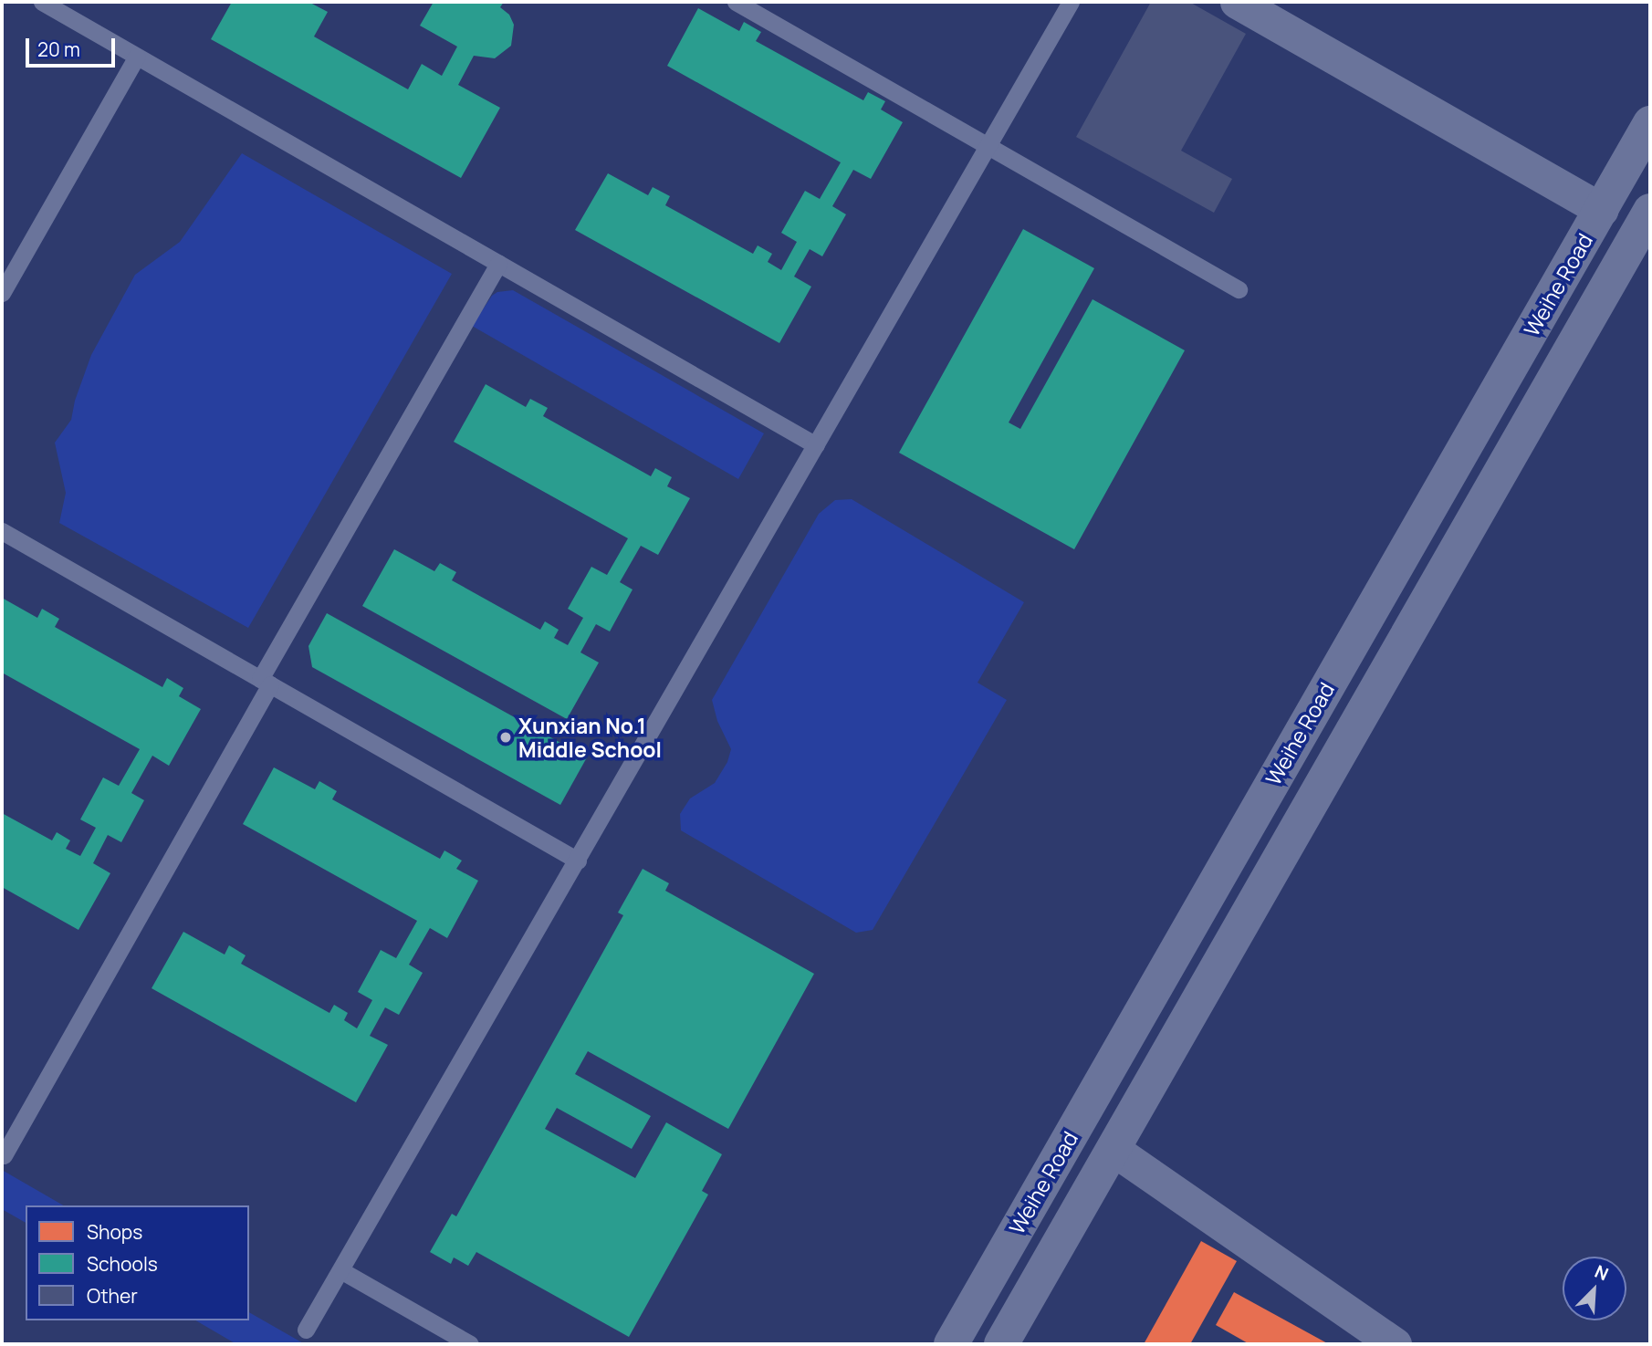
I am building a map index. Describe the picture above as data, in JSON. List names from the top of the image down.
{
  "streets": {
    "street": ["Weihe Road"]
  },
  "places": ["Xunxian No.1 Middle School"],
  "legend": ["Shops", "Schools", "Other"],
  "scale_bar": "20 m",
  "north": "top right"
}
